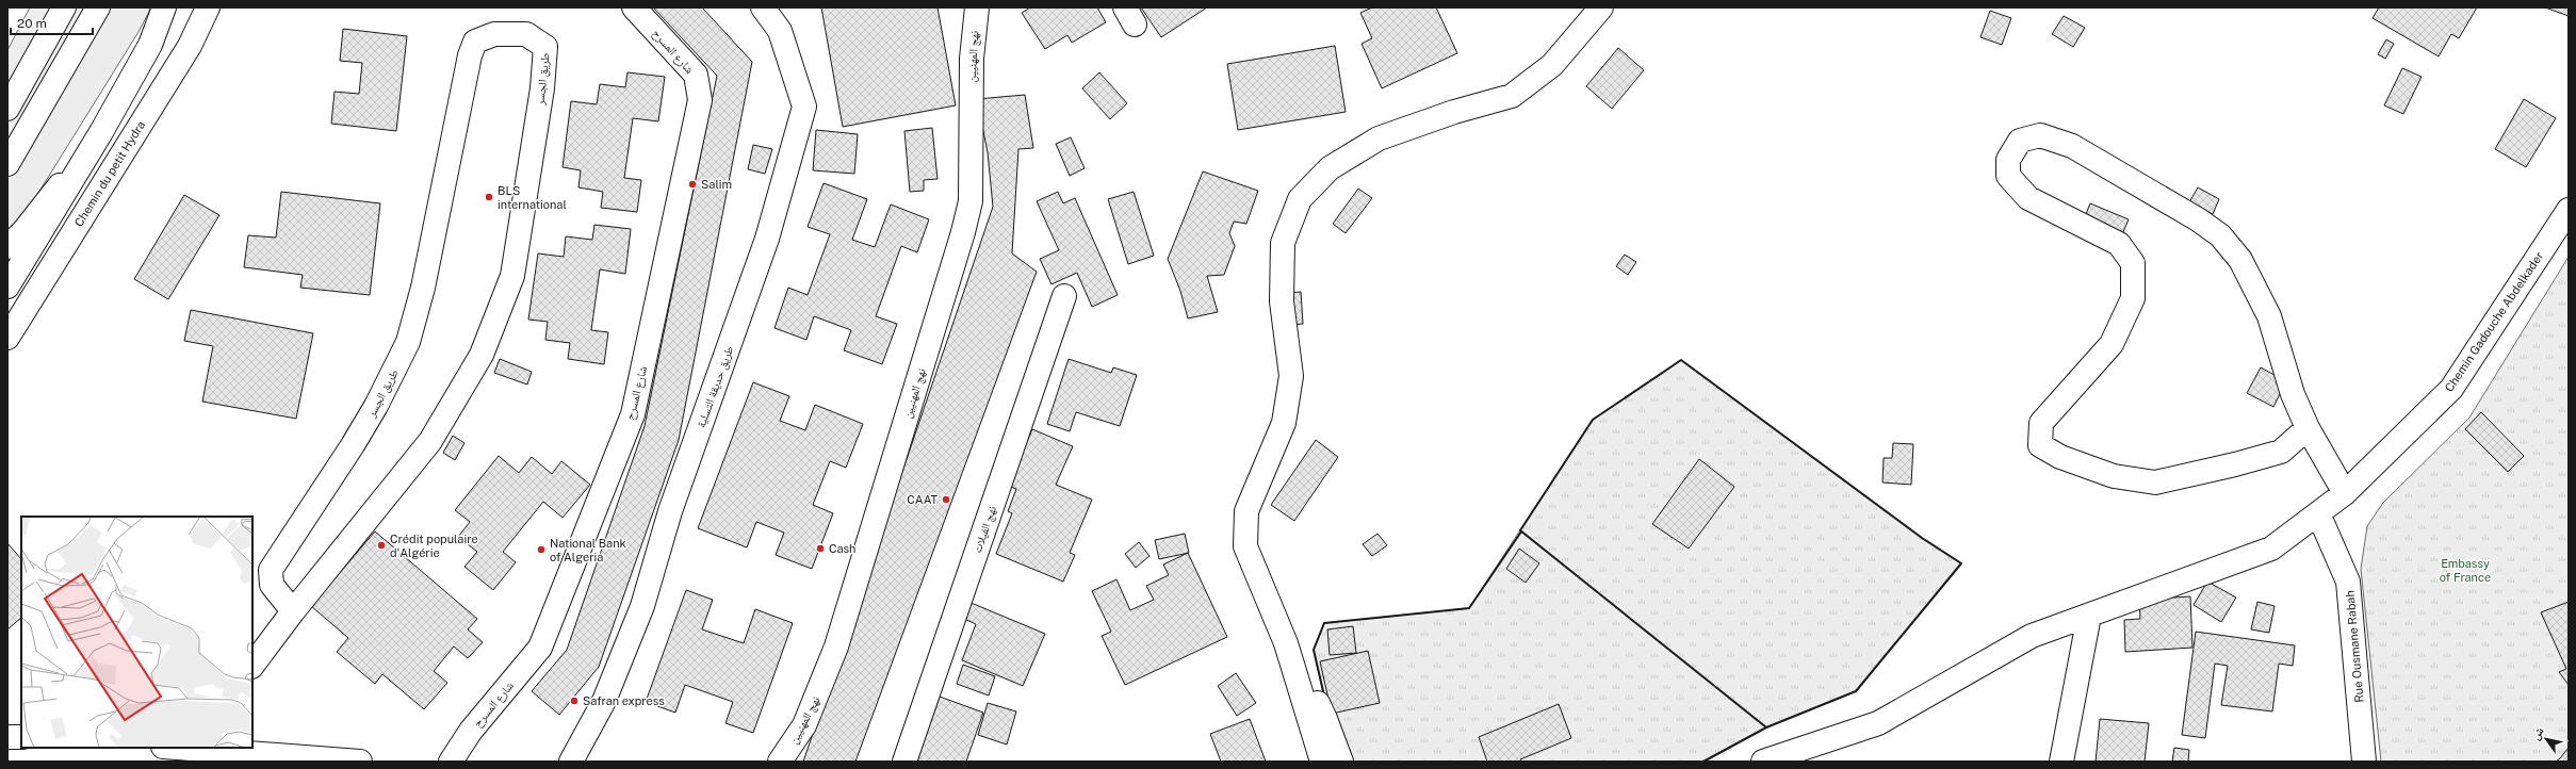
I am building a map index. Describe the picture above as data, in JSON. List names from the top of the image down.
{
  "streets": {
    "street": [
      "شارع المسرح",
      "نهج المهنيين",
      "طريق الجسر",
      "Chemin du petit Hydra",
      "Chemin Gadouche Abdelkader",
      "طريق حديقة التسلية",
      "نهج الفيلات",
      "Rue Ousmane Rabah"
    ]
  },
  "crossings": [
    ["Chemin Gadouche Abdelkader", "Rue Ousmane Rabah"]
  ],
  "parks": ["Embassy of France"],
  "places": [
    "Salim",
    "BLS international",
    "CAAT",
    "Crédit populaire d'Algérie",
    "Cash",
    "National Bank of Algeria",
    "Safran express"
  ],
  "scale_bar": "20 m",
  "north": "top left"
}
